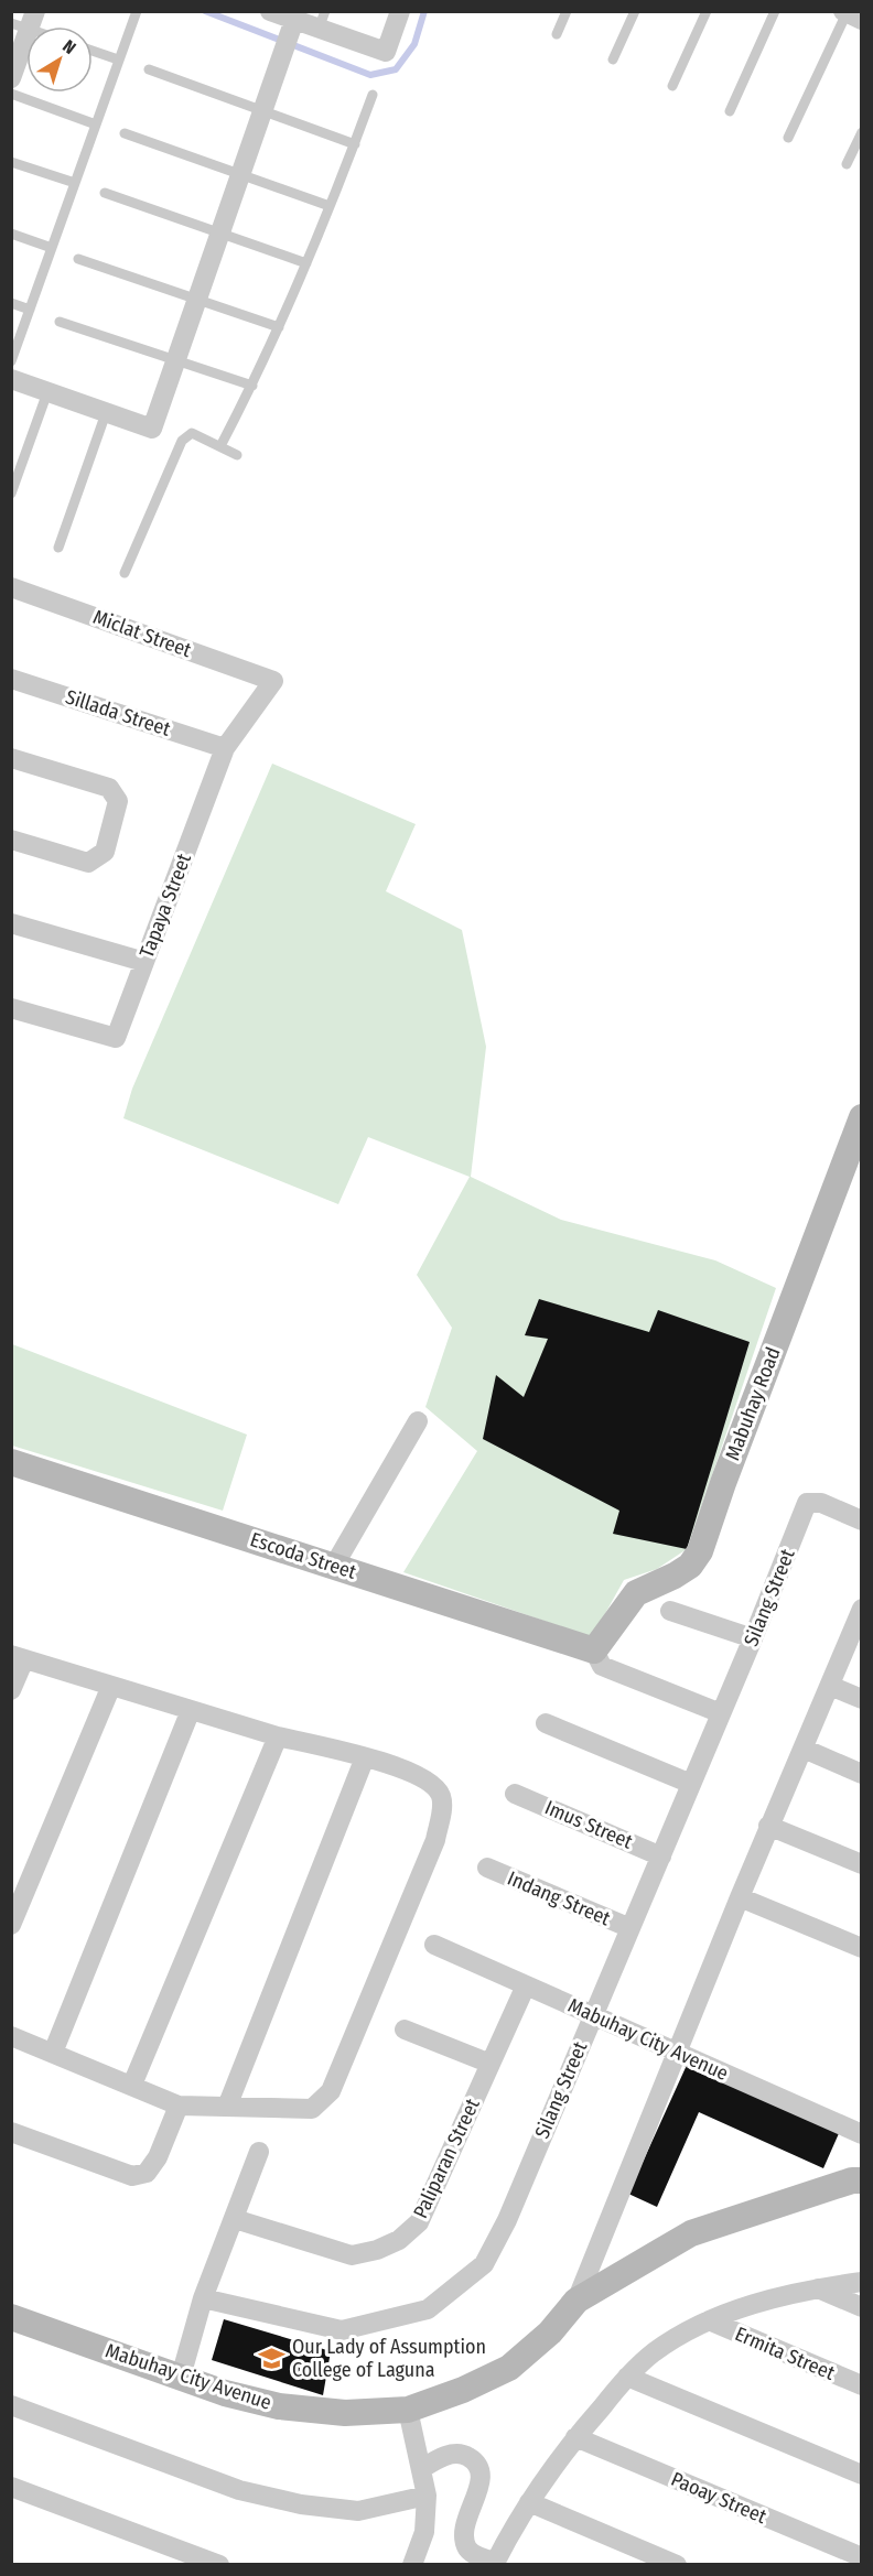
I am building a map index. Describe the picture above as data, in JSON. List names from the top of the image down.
{
  "streets": {
    "street": [
      "Miclat Street",
      "Sillada Street",
      "Tapaya Street",
      "Mabuhay Road",
      "Escoda Street",
      "Silang Street",
      "Imus Street",
      "Indang Street",
      "Mabuhay City Avenue",
      "Paliparan Street",
      "Ermita Street",
      "Paoay Street"
    ]
  },
  "crossings": [
    ["Miclat Street", "Tapaya Street"],
    ["Sillada Street", "Tapaya Street"],
    ["Mabuhay Road", "Escoda Street"],
    ["Silang Street", "Imus Street"],
    ["Silang Street", "Indang Street"],
    ["Silang Street", "Mabuhay City Avenue"],
    ["Mabuhay City Avenue", "Paliparan Street"]
  ],
  "places": {
    "school or university": ["Our Lady of Assumption College of Laguna"]
  },
  "north": "top right"
}
